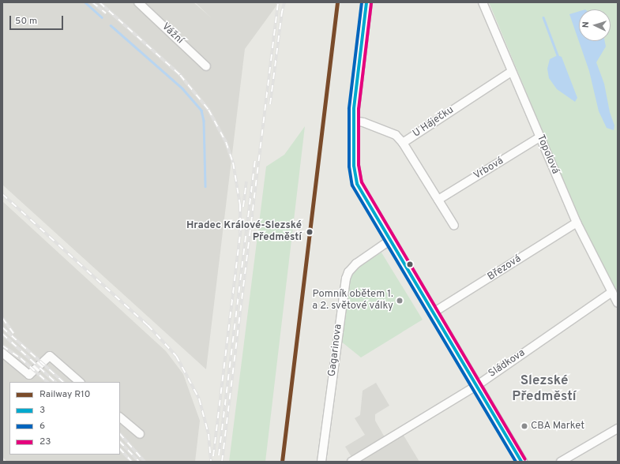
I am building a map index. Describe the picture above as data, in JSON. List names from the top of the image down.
{
  "streets": {
    "street": [
      "Vážní",
      "U Háječku",
      "Topolová",
      "Vrbová",
      "Březová",
      "Gagarinova",
      "Sládkova"
    ]
  },
  "crossings": [
    ["U Háječku", "Topolová"],
    ["Topolová", "Vrbová"],
    ["Topolová", "Březová"],
    ["Topolová", "Sládkova"]
  ],
  "districts": ["Slezské Předměstí"],
  "places": ["Hradec Králové-Slezské Předměstí", "Pomník obětem 1. a 2. světové války", "CBA Market"],
  "lines": [
    "rail line R10",
    "transit line 3",
    "transit line 6",
    "transit line 23"
  ],
  "legend": [
    "Railway R10",
    "3",
    "6",
    "23"
  ],
  "scale_bar": "50 m",
  "north": "left"
}
